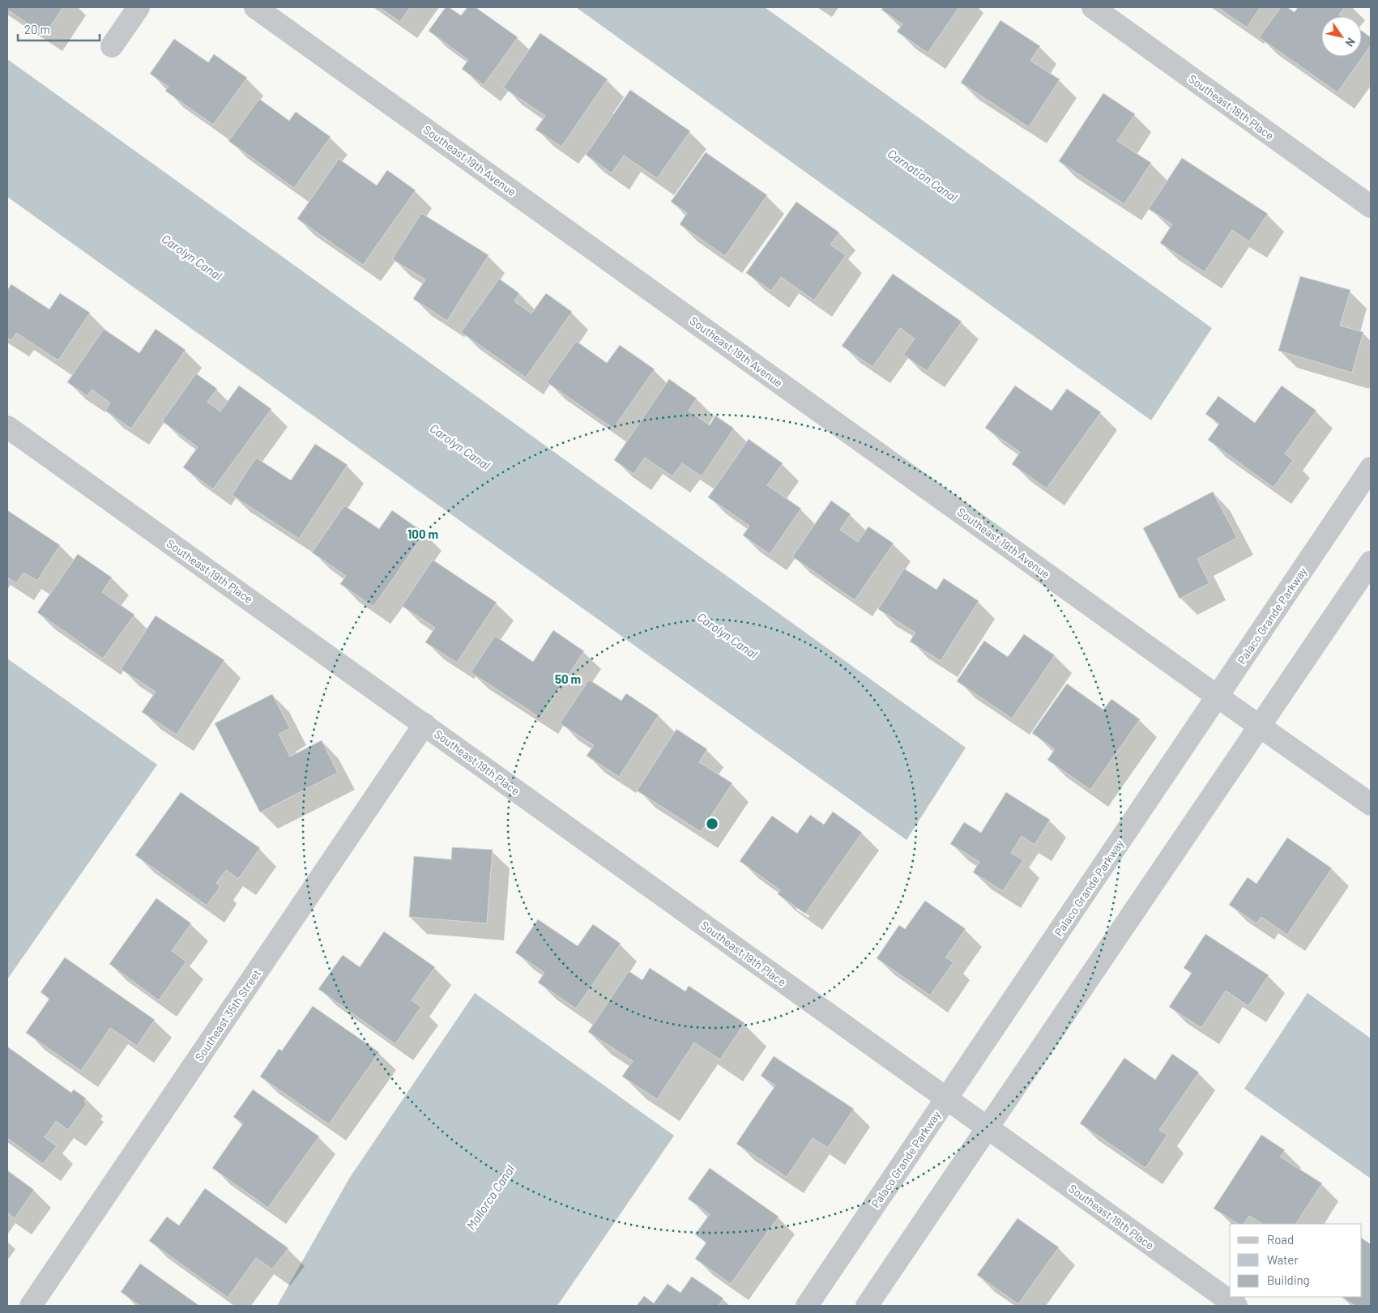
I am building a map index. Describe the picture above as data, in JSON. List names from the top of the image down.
{
  "streets": {
    "street": [
      "Southeast 18th Place",
      "Southeast 19th Avenue",
      "Southeast 19th Place",
      "Palaco Grande Parkway",
      "Southeast 35th Street"
    ]
  },
  "crossings": [
    ["Southeast 19th Avenue", "Palaco Grande Parkway"],
    ["Southeast 19th Place", "Palaco Grande Parkway"],
    ["Southeast 19th Place", "Southeast 35th Street"]
  ],
  "water": ["Carnation Canal", "Carolyn Canal", "Mallorca Canal"],
  "legend": ["Road", "Water", "Building"],
  "scale_bar": "20 m",
  "north": "bottom right",
  "rings": ["100 m", "50 m"]
}
